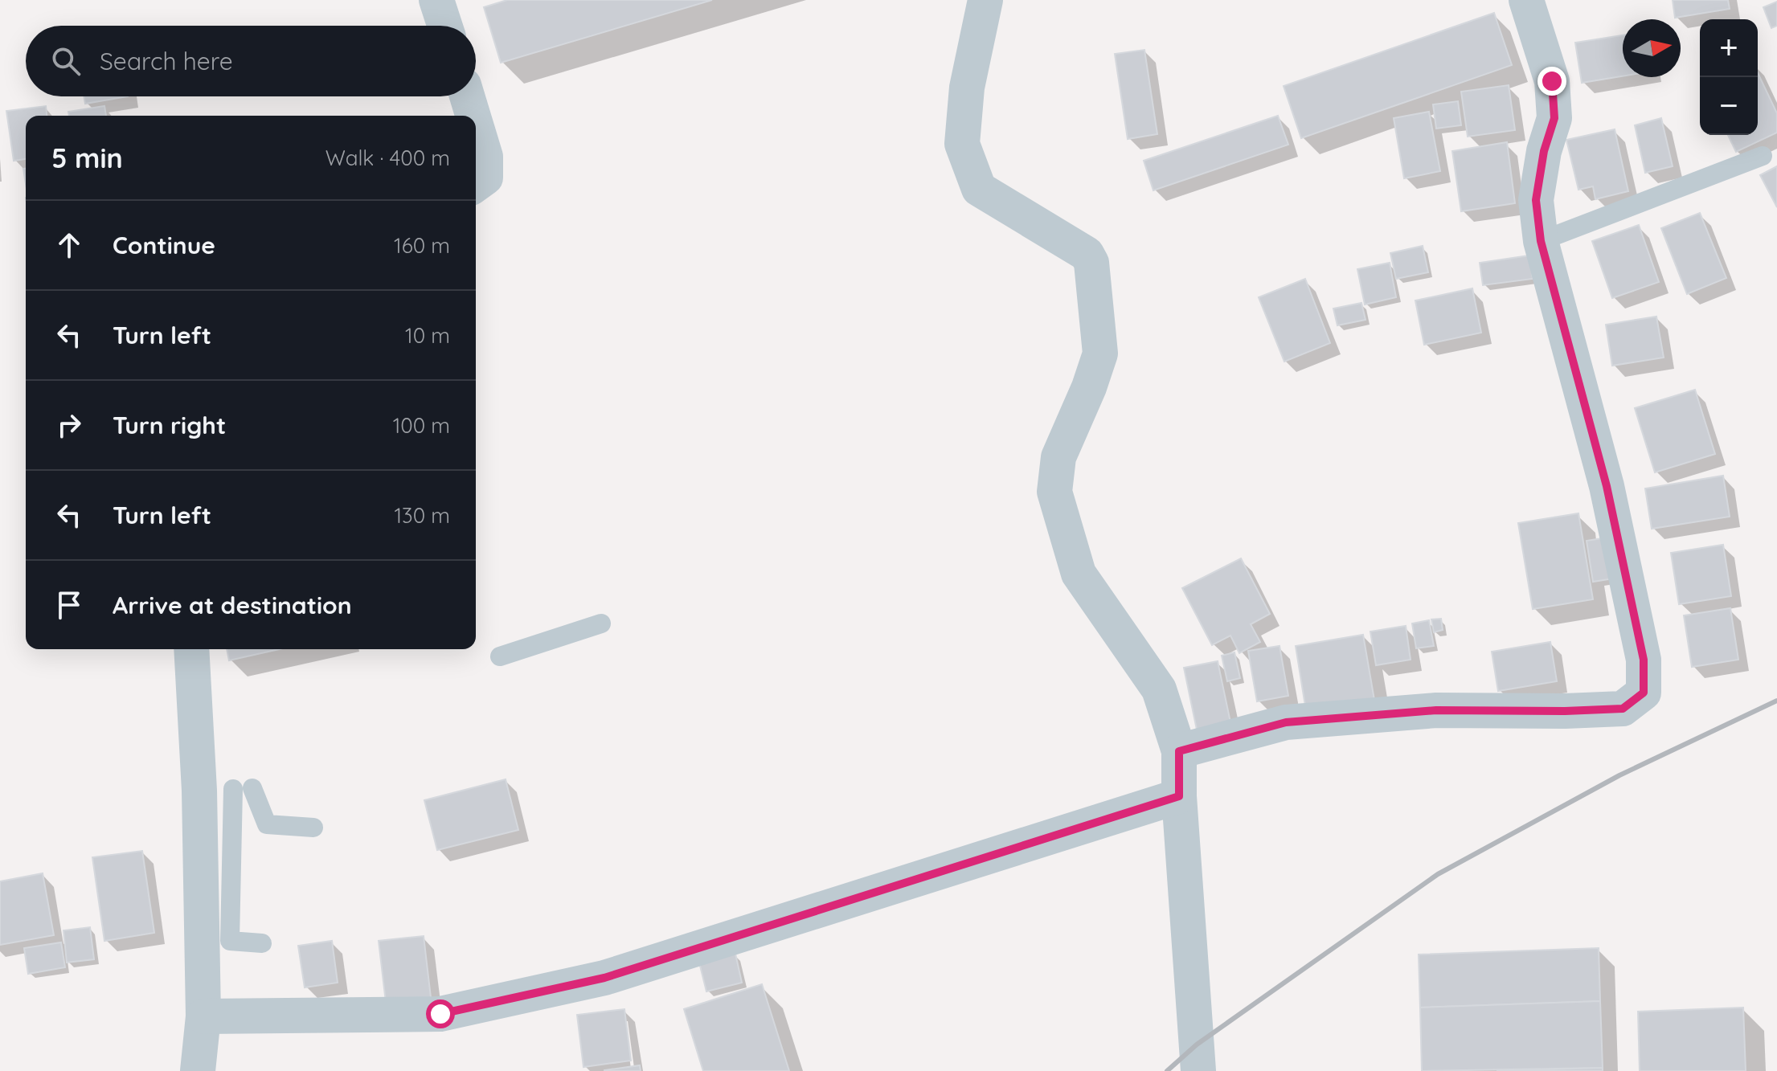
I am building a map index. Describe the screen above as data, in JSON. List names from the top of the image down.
{
  "north": "right",
  "page": {
    "map_buttons": ["+", "−"],
    "search": "Search here",
    "heading": ["5 min", "Walk · 400 m"],
    "list": [
      ["Continue", "160 m"],
      ["Turn left", "10 m"],
      ["Turn right", "100 m"],
      ["Turn left", "130 m"],
      "Arrive at destination"
    ]
  }
}
